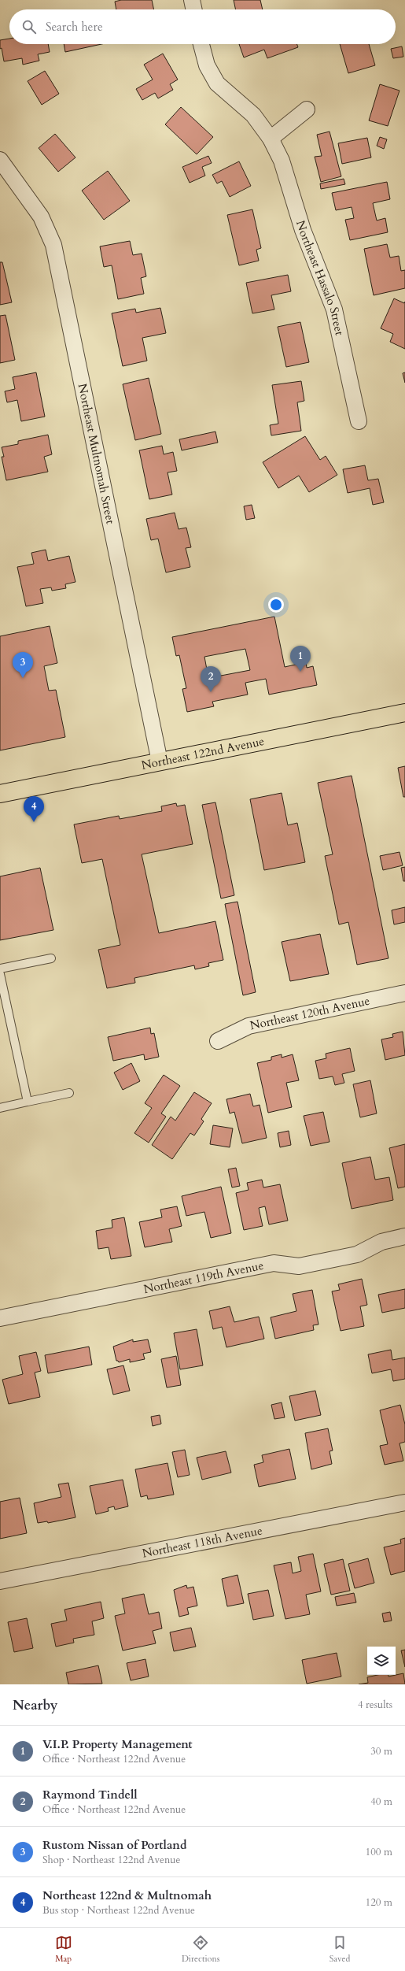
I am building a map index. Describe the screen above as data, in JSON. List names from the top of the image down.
{
  "streets": {
    "main road": ["Northeast 122nd Avenue"],
    "street": [
      "Northeast Hassalo Street",
      "Northeast Multnomah Street",
      "Northeast 120th Avenue",
      "Northeast 119th Avenue",
      "Northeast 118th Avenue"
    ]
  },
  "crossings": [
    ["Northeast Multnomah Street", "Northeast 122nd Avenue"]
  ],
  "page": {
    "search": "Search here",
    "pins": [
      "1",
      "3",
      "2",
      "4"
    ],
    "heading": ["Nearby", "4 results"],
    "list": [
      {
        "mark": "1",
        "name": "V.I.P. Property Management",
        "note": "Office · Northeast 122nd Avenue",
        "value": "30 m"
      },
      {
        "mark": "2",
        "name": "Raymond Tindell",
        "note": "Office · Northeast 122nd Avenue",
        "value": "40 m"
      },
      {
        "mark": "3",
        "name": "Rustom Nissan of Portland",
        "note": "Shop · Northeast 122nd Avenue",
        "value": "100 m"
      },
      {
        "mark": "4",
        "name": "Northeast 122nd & Multnomah",
        "note": "Bus stop · Northeast 122nd Avenue",
        "value": "120 m"
      }
    ],
    "nav": ["Map", "Directions", "Saved"]
  }
}
